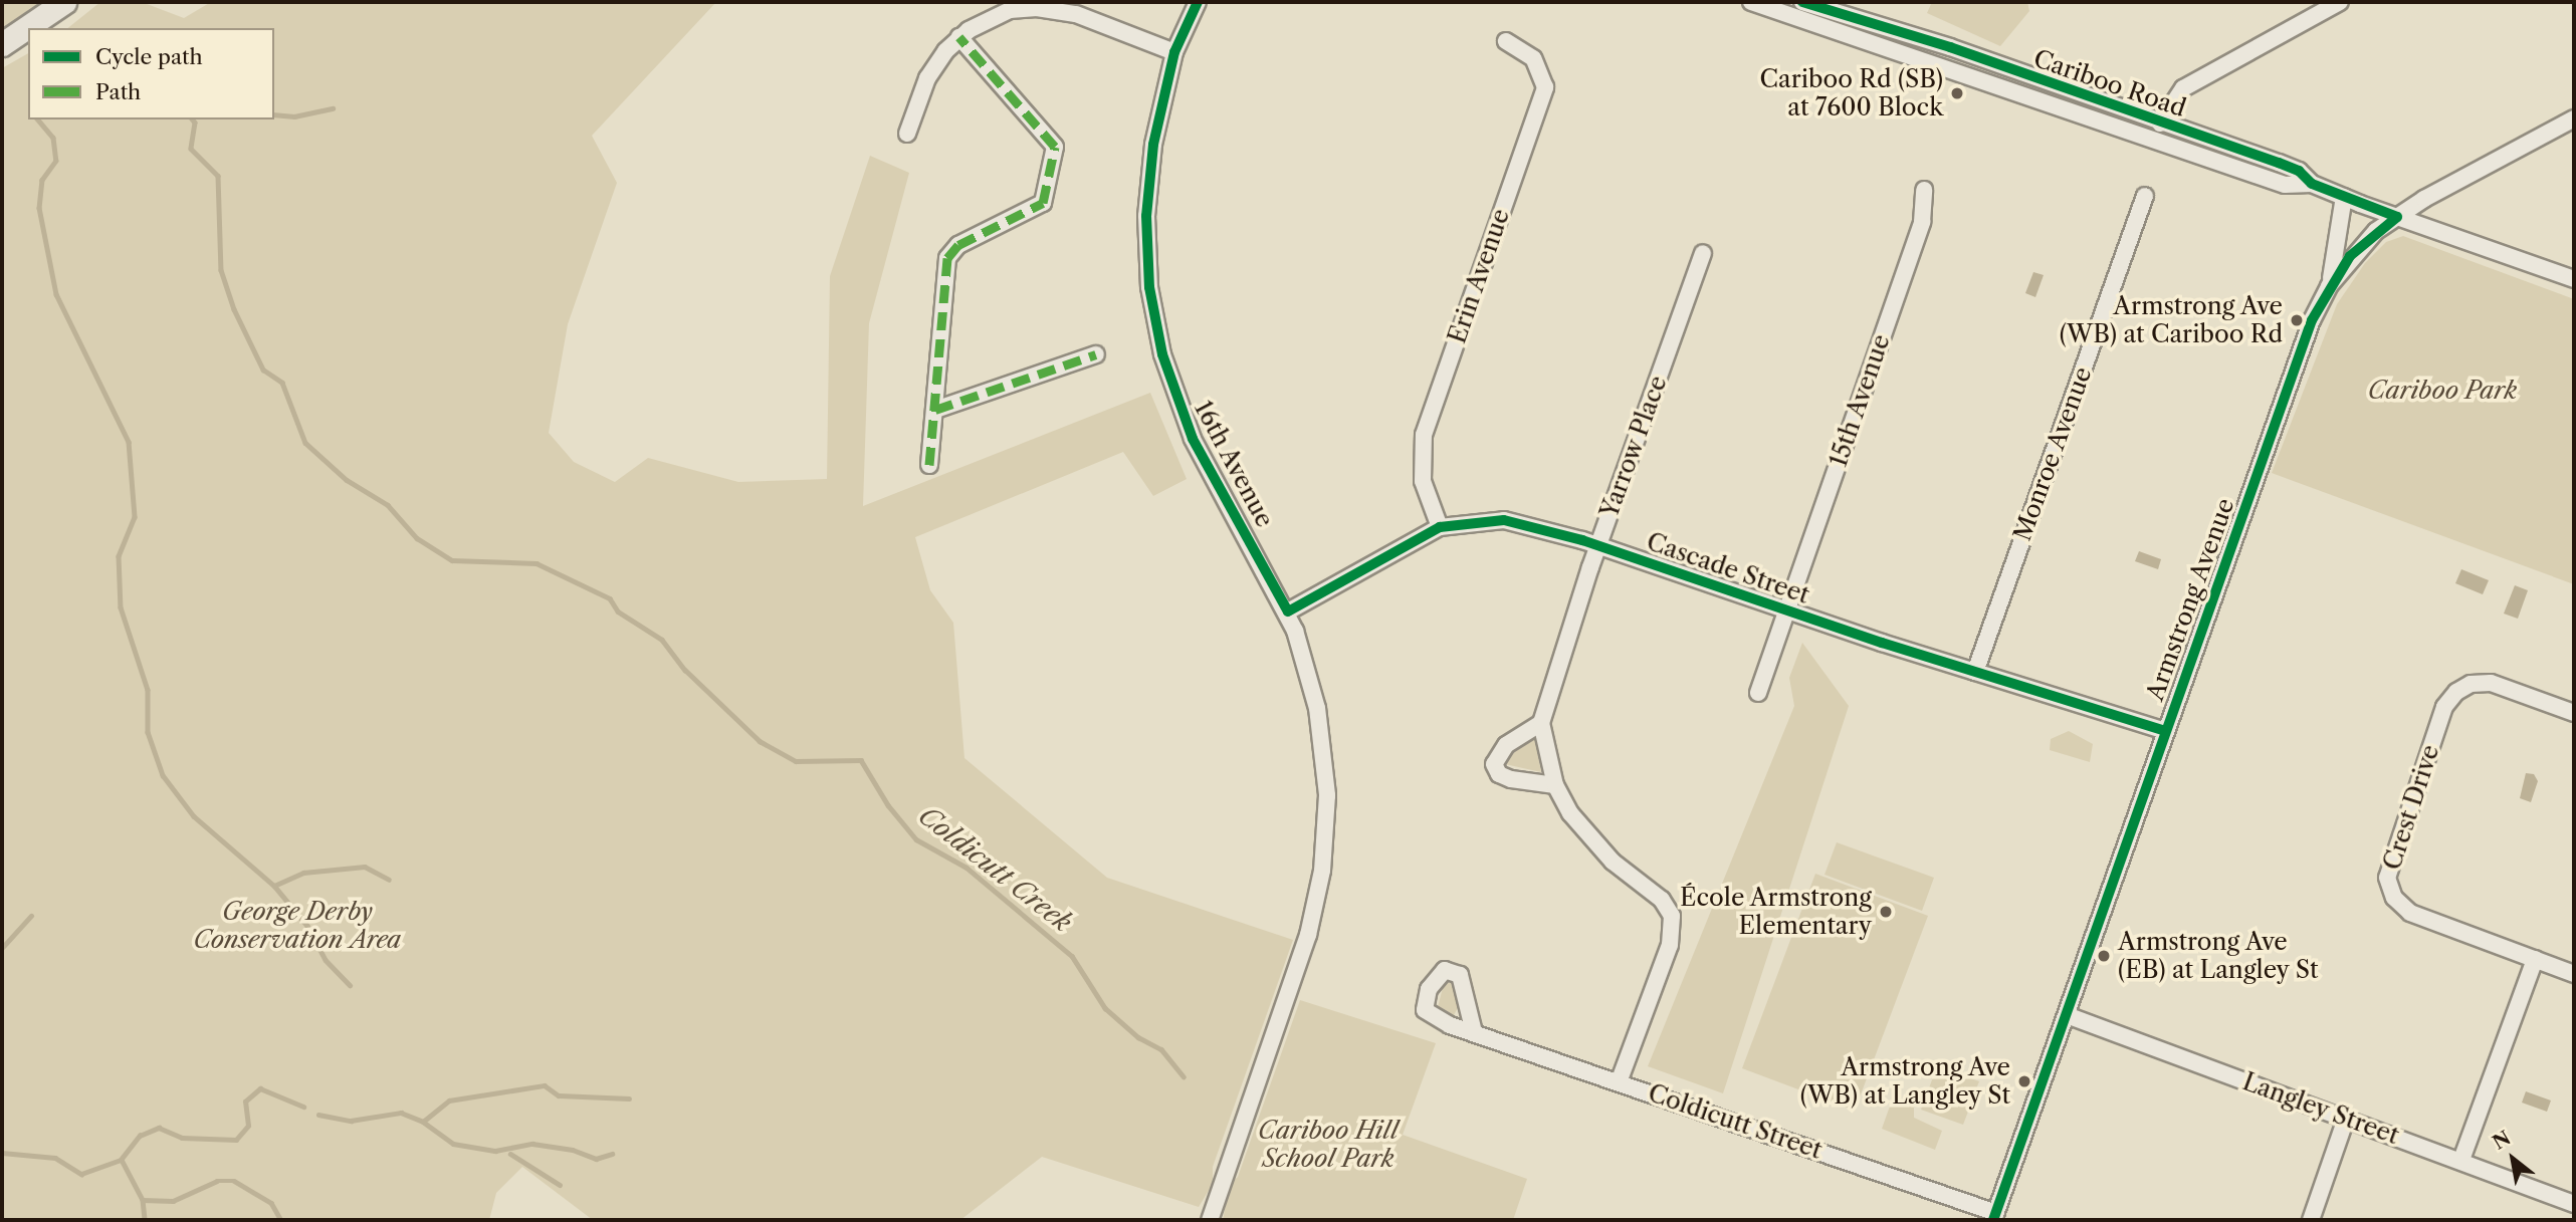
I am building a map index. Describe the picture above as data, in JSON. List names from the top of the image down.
{
  "streets": {
    "street": [
      "Cariboo Road",
      "Erin Avenue",
      "15th Avenue",
      "Yarrow Place",
      "Monroe Avenue",
      "16th Avenue",
      "Cascade Street",
      "Armstrong Avenue",
      "Crest Drive",
      "Langley Street",
      "Coldicutt Street"
    ]
  },
  "crossings": [
    ["Cariboo Road", "Armstrong Avenue"],
    ["Erin Avenue", "Cascade Street"],
    ["15th Avenue", "Cascade Street"],
    ["Yarrow Place", "Cascade Street"],
    ["Monroe Avenue", "Cascade Street"],
    ["16th Avenue", "Cascade Street"],
    ["Cascade Street", "Armstrong Avenue"],
    ["Armstrong Avenue", "Langley Street"],
    ["Armstrong Avenue", "Coldicutt Street"]
  ],
  "water": ["Coldicutt Creek"],
  "parks": ["Cariboo Park", "George Derby Conservation Area", "Cariboo Hill School Park"],
  "places": [
    "Cariboo Rd (SB) at 7600 Block",
    "Armstrong Ave (WB) at Cariboo Rd",
    "École Armstrong Elementary",
    "Armstrong Ave (EB) at Langley St",
    "Armstrong Ave (WB) at Langley St"
  ],
  "legend": ["Cycle path", "Path"],
  "north": "top left"
}
